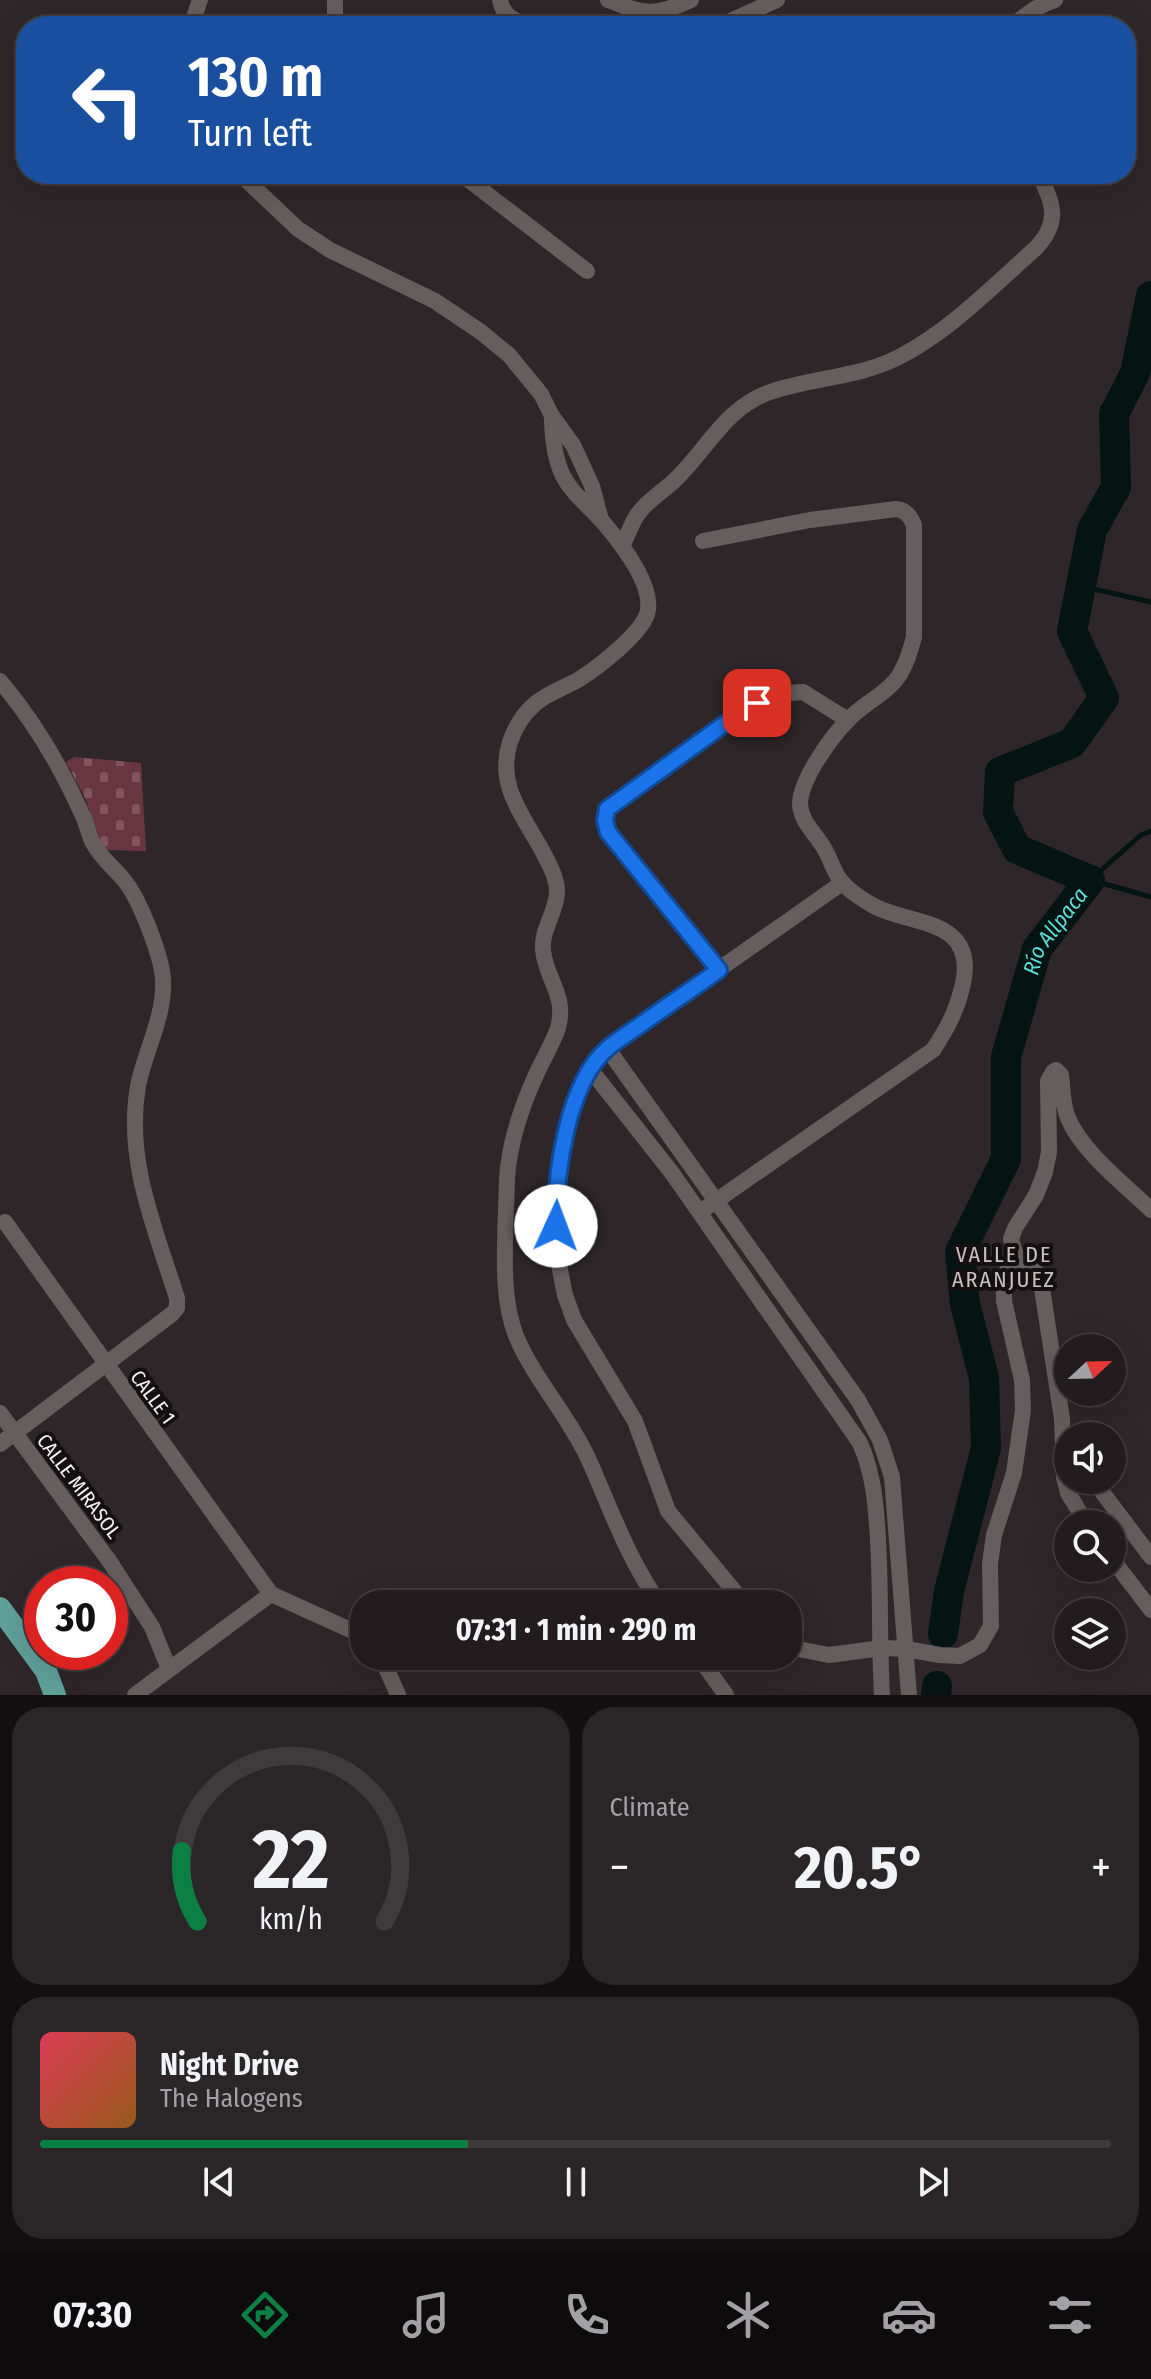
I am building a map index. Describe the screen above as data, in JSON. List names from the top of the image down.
{
  "streets": {
    "street": ["CALLE 1", "CALLE MIRASOL"]
  },
  "districts": ["VALLE DE ARANJUEZ"],
  "water": ["Río Allpaca"],
  "north": "right",
  "page": {
    "turn": ["130 m", "Turn left"],
    "limit": "30",
    "trip": "07:31 · 1 min · 290 m",
    "tile": "Climate",
    "heat": ["−", "20.5°", "+"],
    "song": ["Night Drive", "The Halogens"],
    "tabs": "07:30",
    "gauge": ["22", "km/h"]
  }
}
